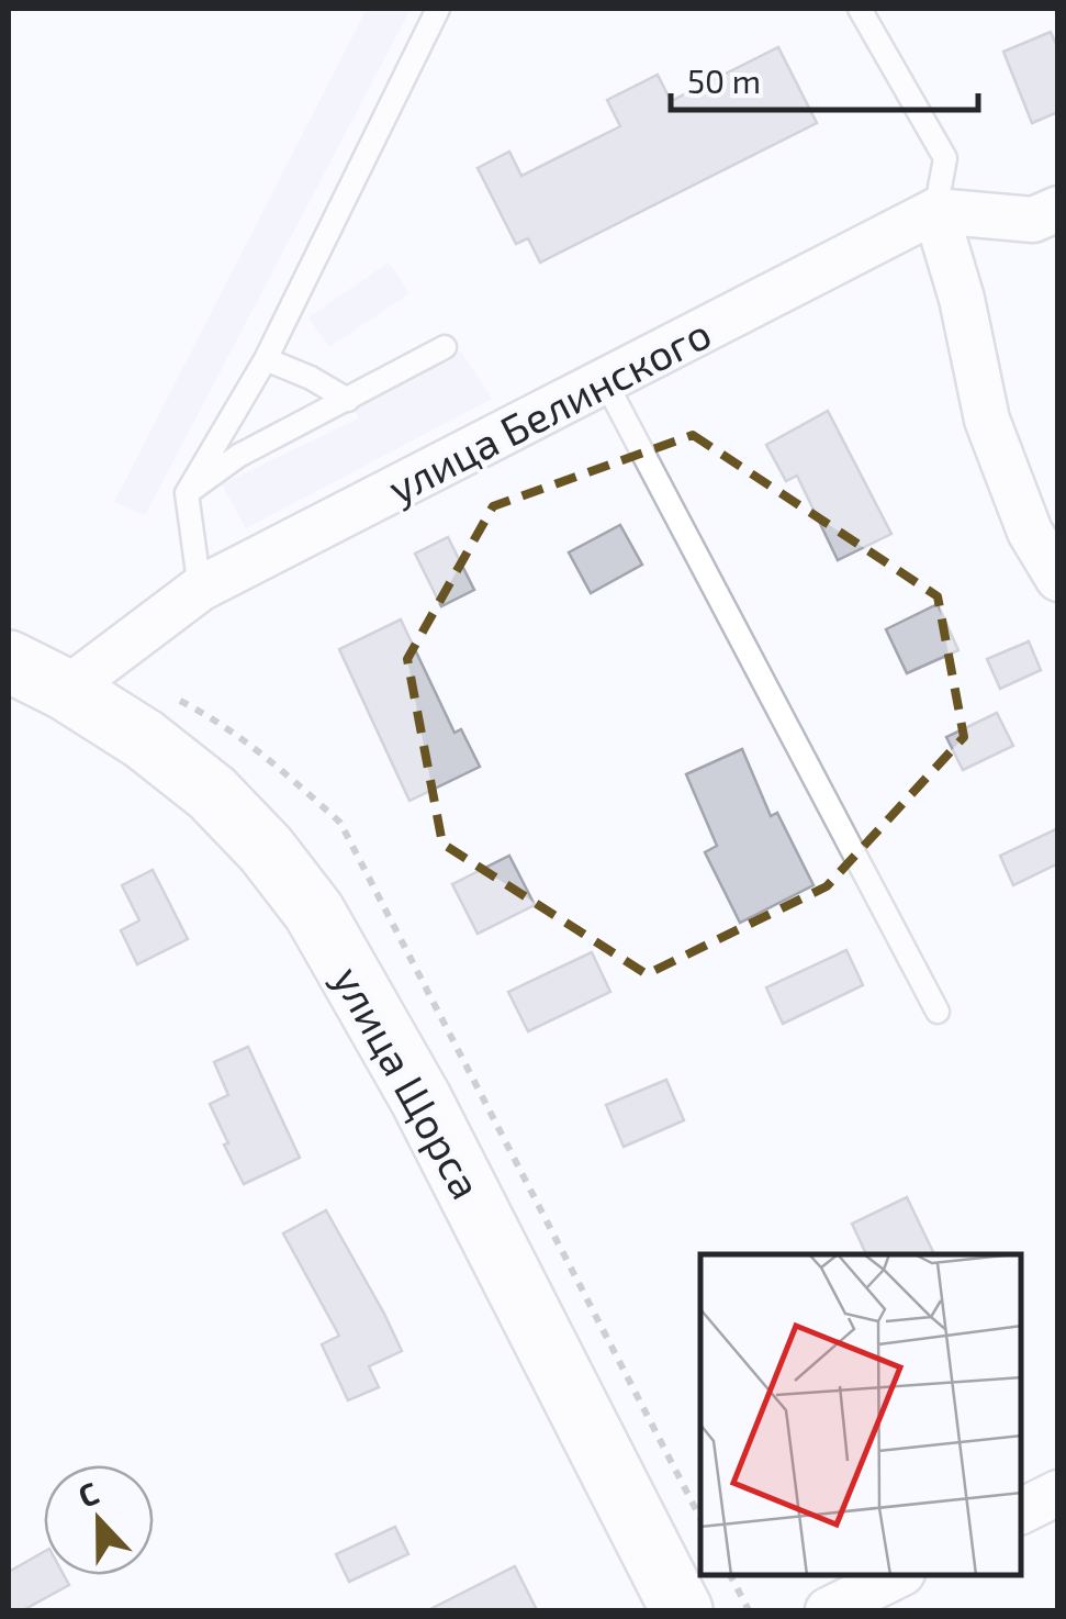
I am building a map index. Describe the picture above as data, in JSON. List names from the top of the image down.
{
  "streets": {
    "main road": ["улица Щорса"],
    "street": ["улица Белинского"]
  },
  "crossings": [
    ["улица Белинского", "улица Щорса"]
  ],
  "scale_bar": "50 m",
  "north": "top"
}
